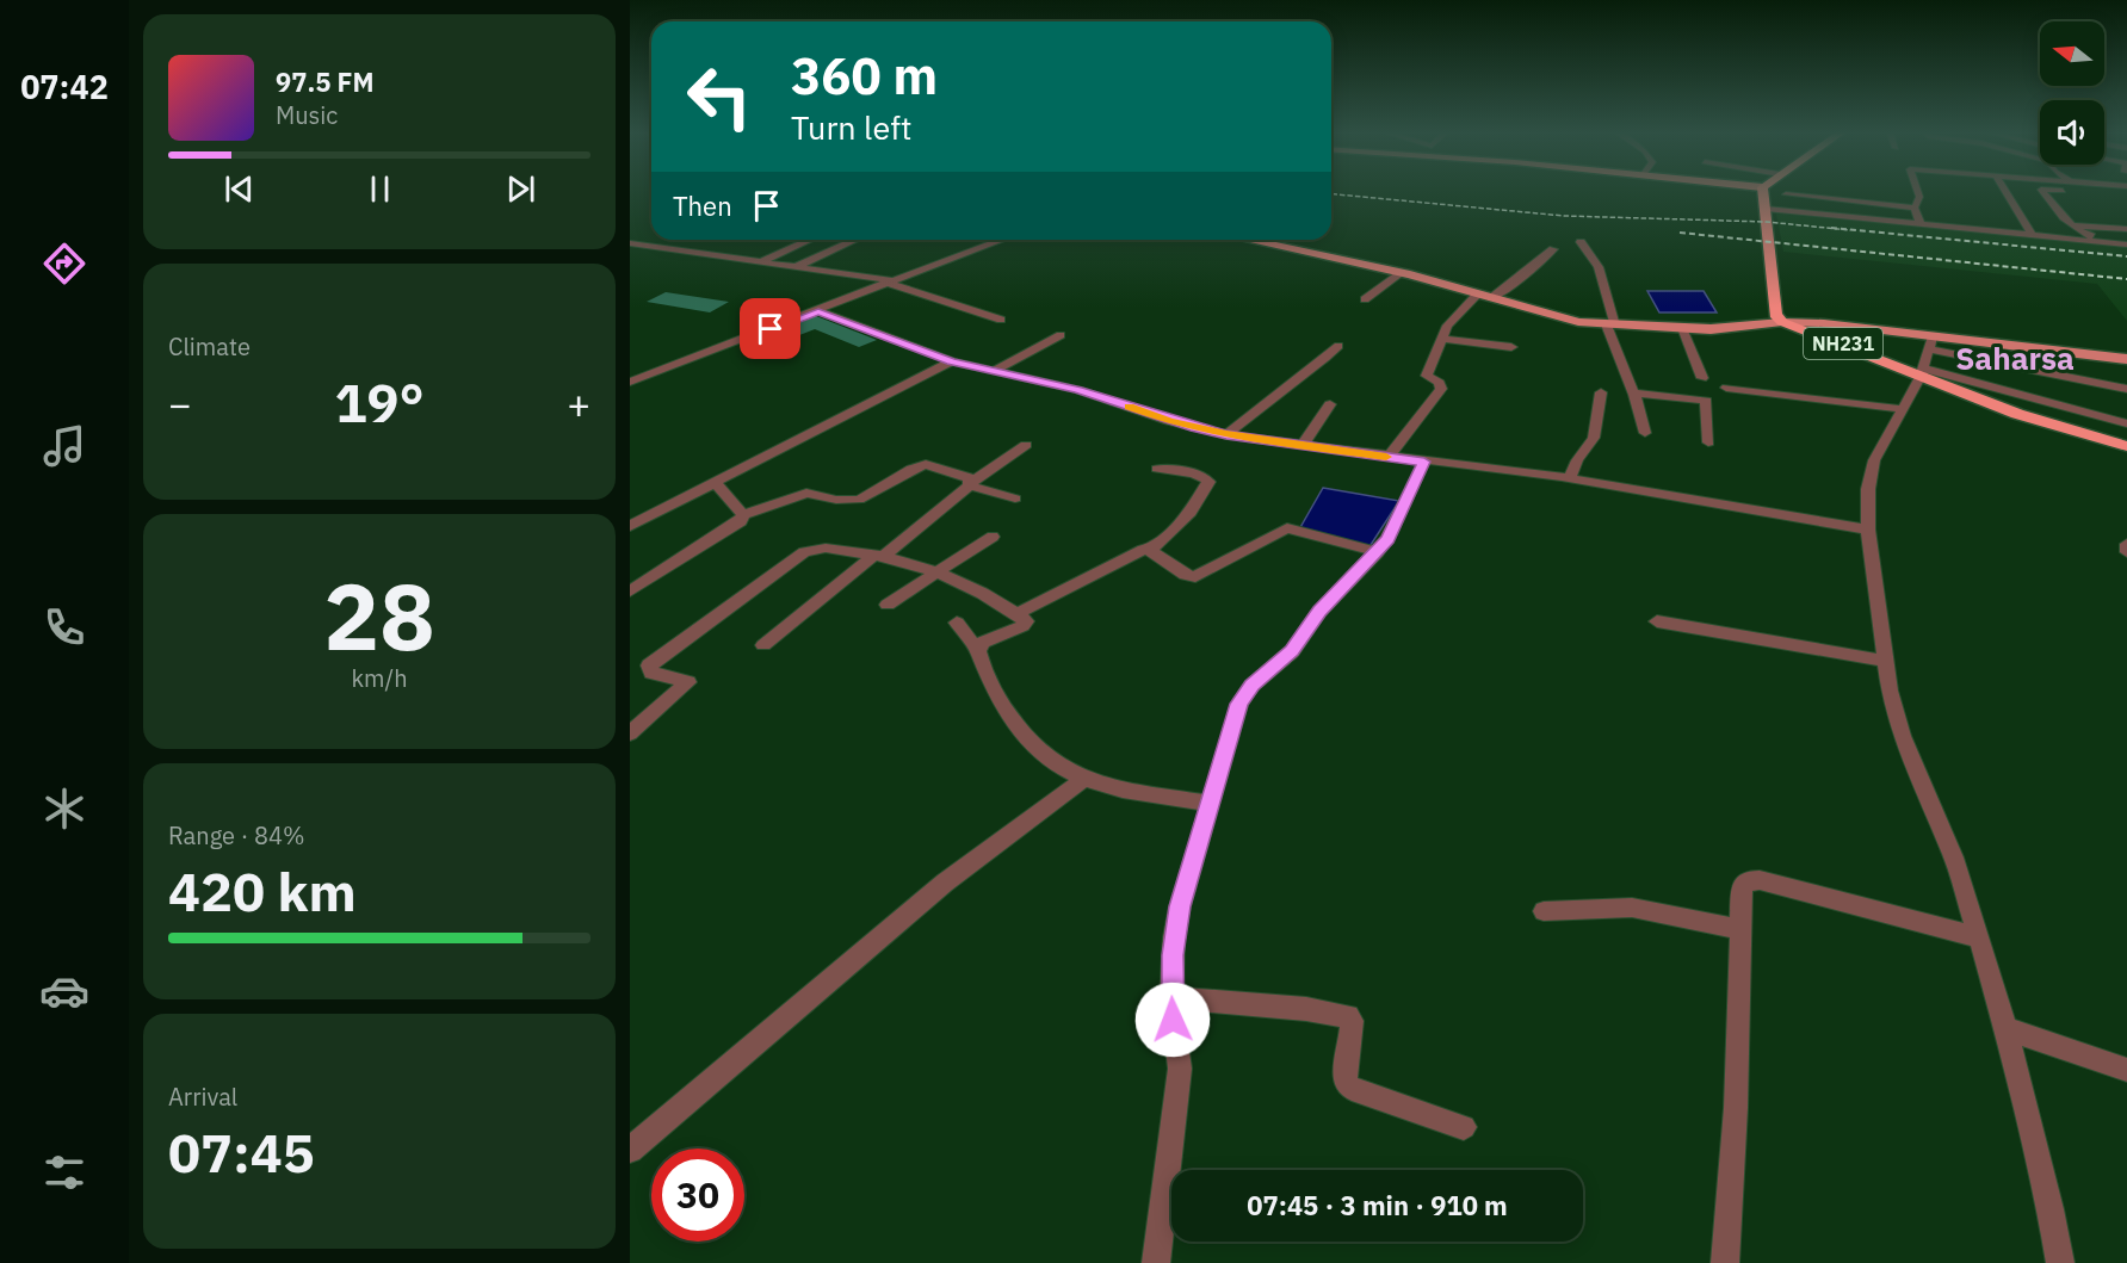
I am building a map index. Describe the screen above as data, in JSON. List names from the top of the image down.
{
  "streets": {
    "highway": ["NH231"]
  },
  "districts": ["Saharsa"],
  "north": "left",
  "page": {
    "tabs": "07:42",
    "turn": ["360 m", "Turn left"],
    "song": ["97.5 FM", "Music"],
    "then": "Then",
    "tile": [
      "Climate",
      ["28", "km/h"],
      ["Range · 84%", "420 km"],
      ["Arrival", "07:45"]
    ],
    "heat": ["−", "19°", "+"],
    "limit": "30",
    "trip": "07:45 · 3 min · 910 m"
  }
}
